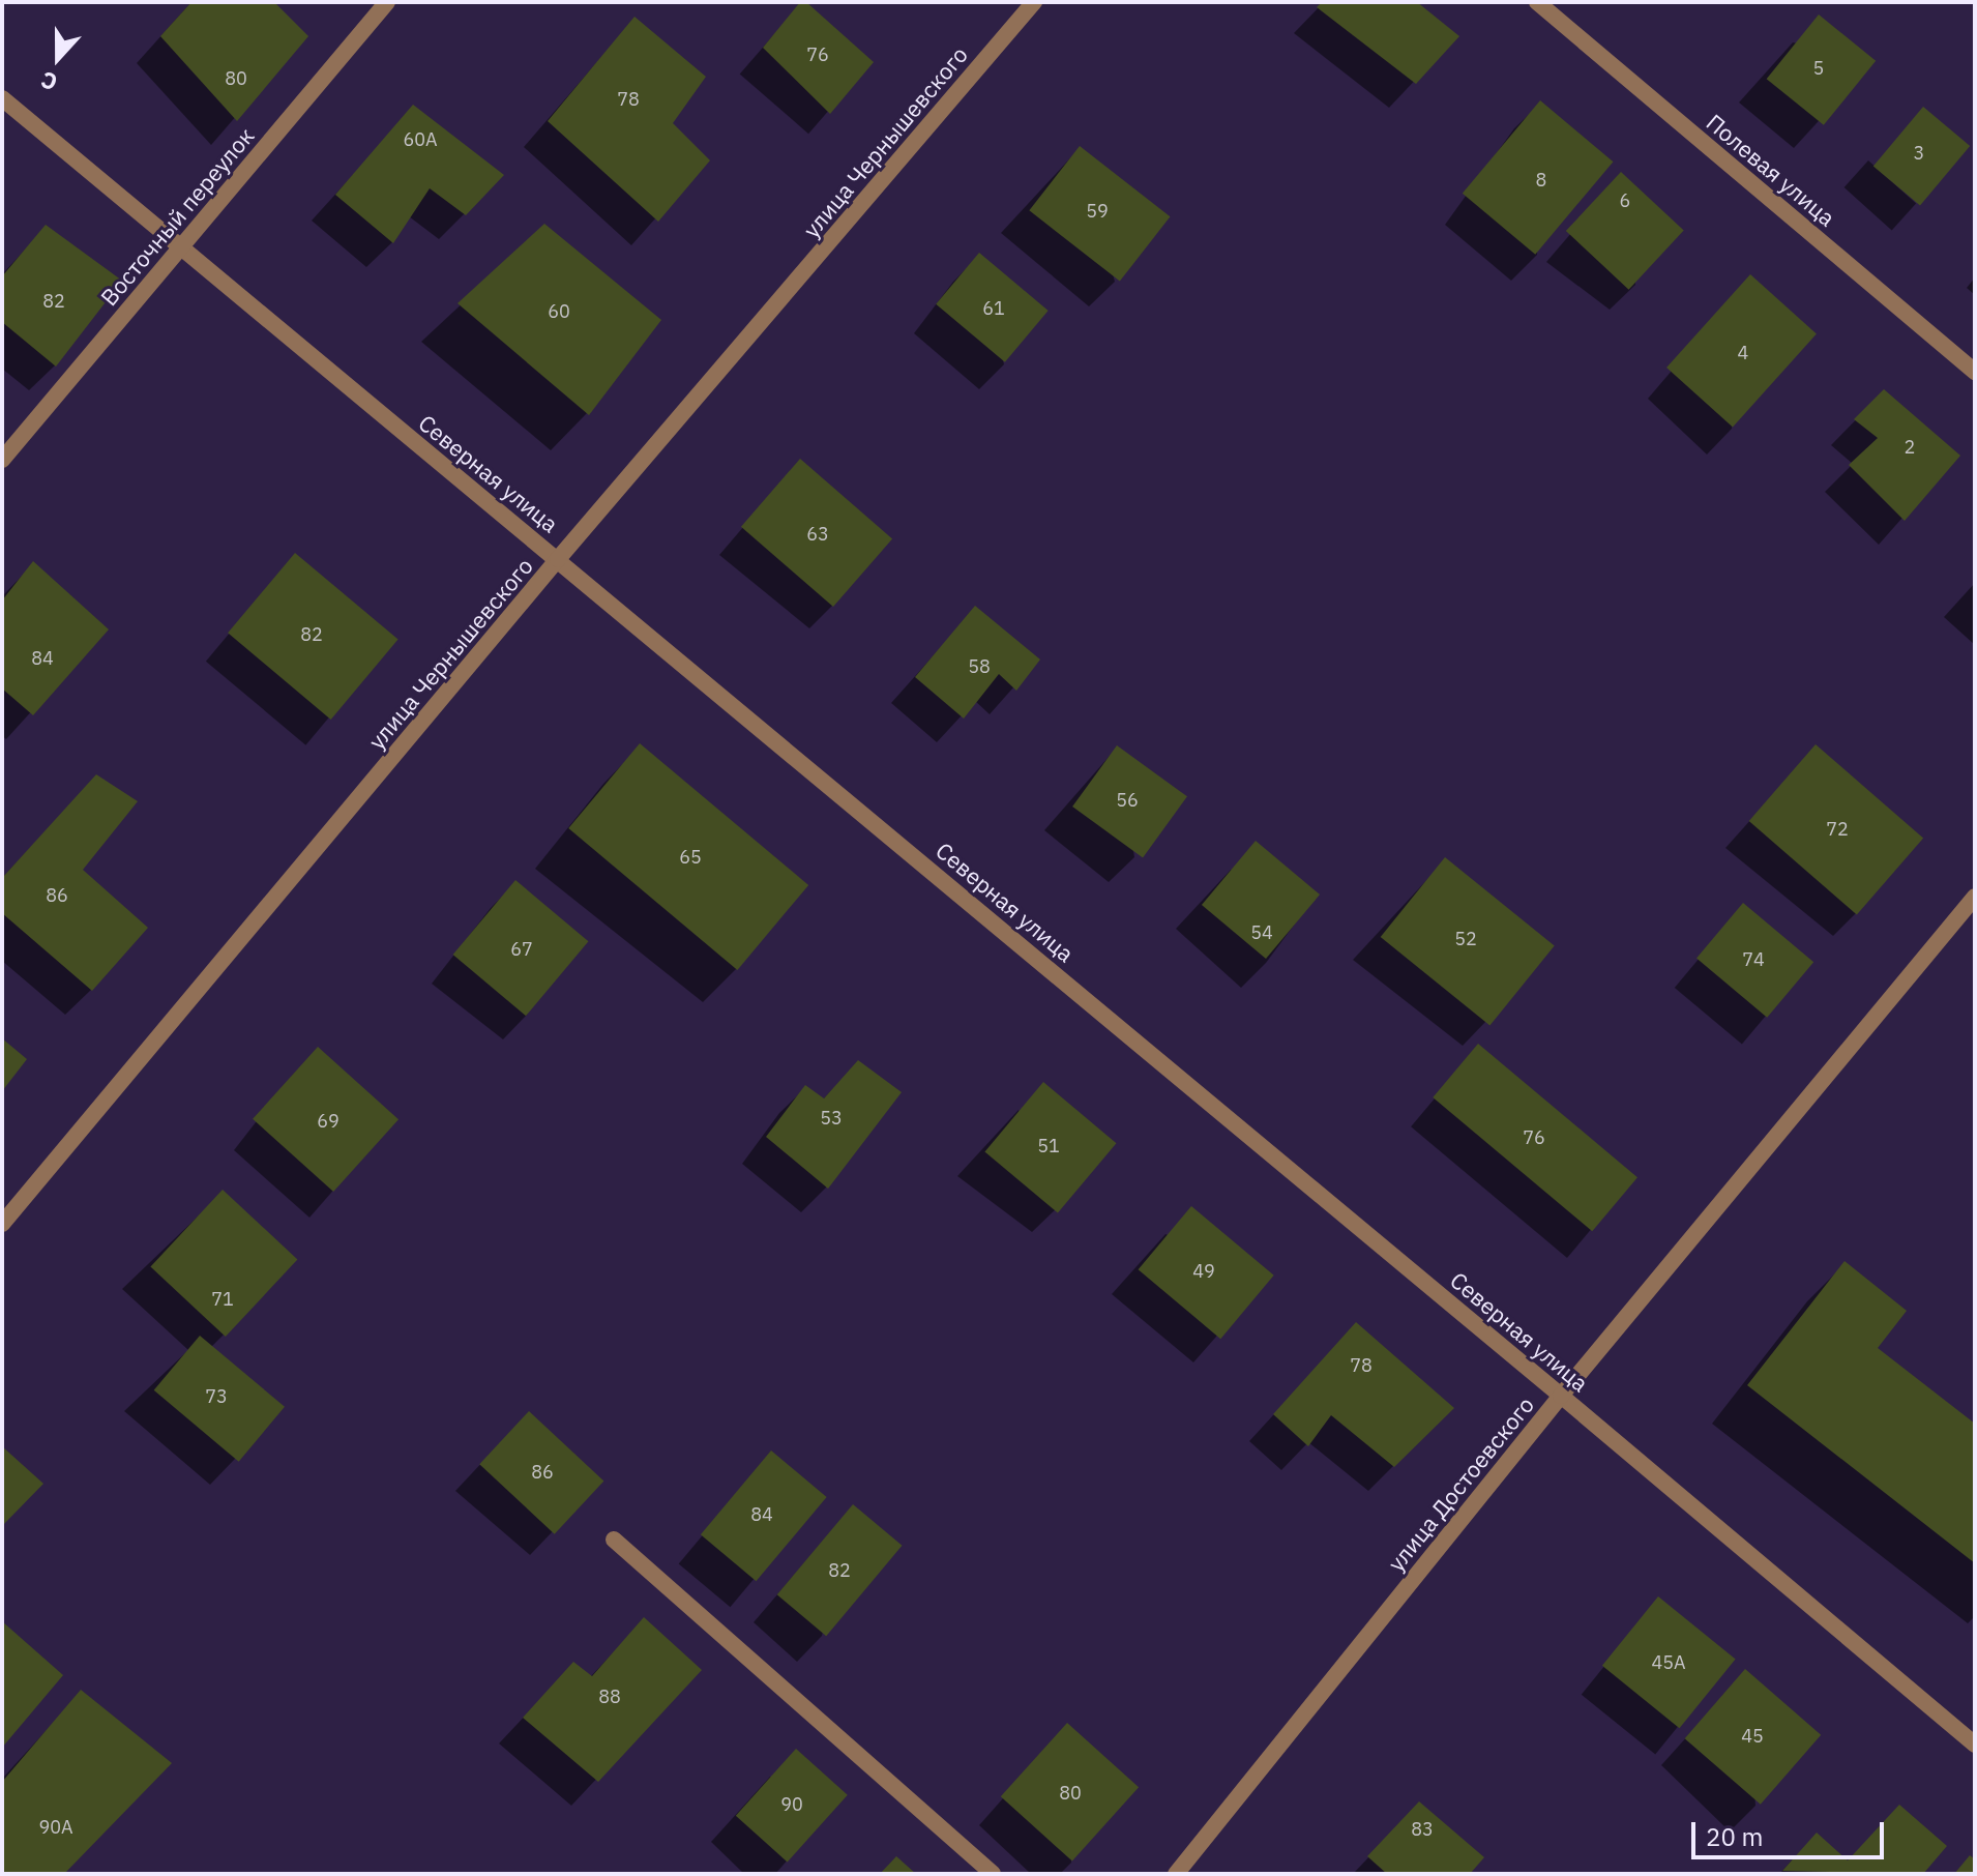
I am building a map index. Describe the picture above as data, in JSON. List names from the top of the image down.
{
  "streets": {
    "street": [
      "улица Чернышевского",
      "Полевая улица",
      "Восточный переулок",
      "Северная улица",
      "улица Достоевского"
    ]
  },
  "crossings": [
    ["улица Чернышевского", "Северная улица"],
    ["Восточный переулок", "Северная улица"],
    ["Северная улица", "улица Достоевского"]
  ],
  "house_numbers": [
    "76",
    "5",
    "80",
    "78",
    "60А",
    "3",
    "8",
    "6",
    "59",
    "82",
    "61",
    "60",
    "4",
    "2",
    "63",
    "82",
    "84",
    "58",
    "56",
    "72",
    "65",
    "86",
    "54",
    "52",
    "67",
    "74",
    "53",
    "69",
    "76",
    "51",
    "49",
    "71",
    "78",
    "73",
    "86",
    "84",
    "82",
    "45А",
    "88",
    "45",
    "80",
    "90",
    "90А",
    "83"
  ],
  "scale_bar": "20 m",
  "north": "bottom"
}
